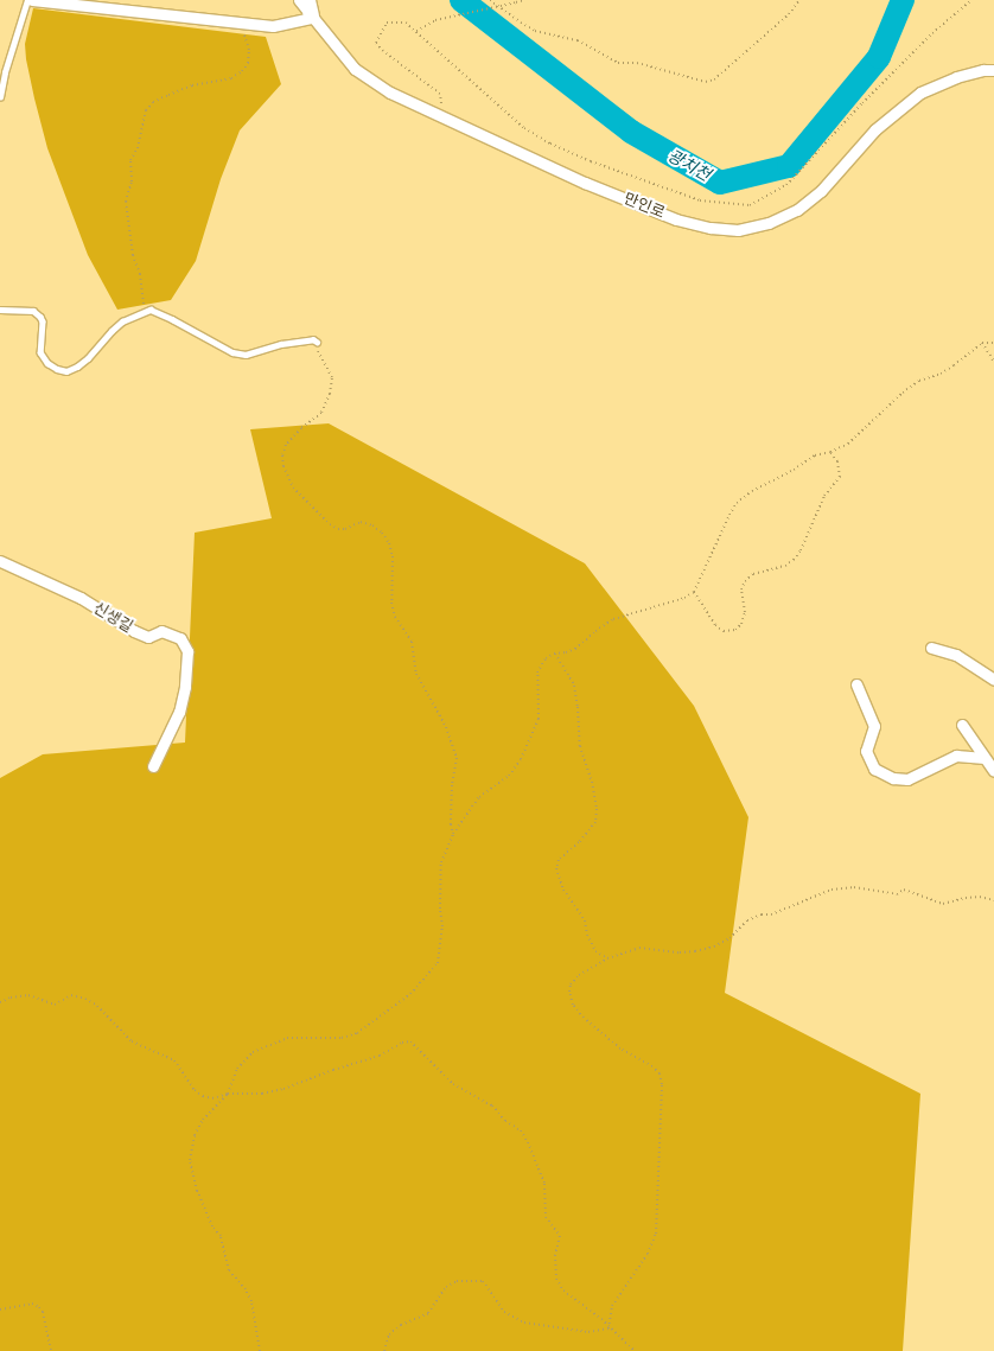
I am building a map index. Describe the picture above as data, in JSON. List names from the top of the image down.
{
  "streets": {
    "street": ["만인로", "신생길"]
  },
  "water": ["광치천"]
}
